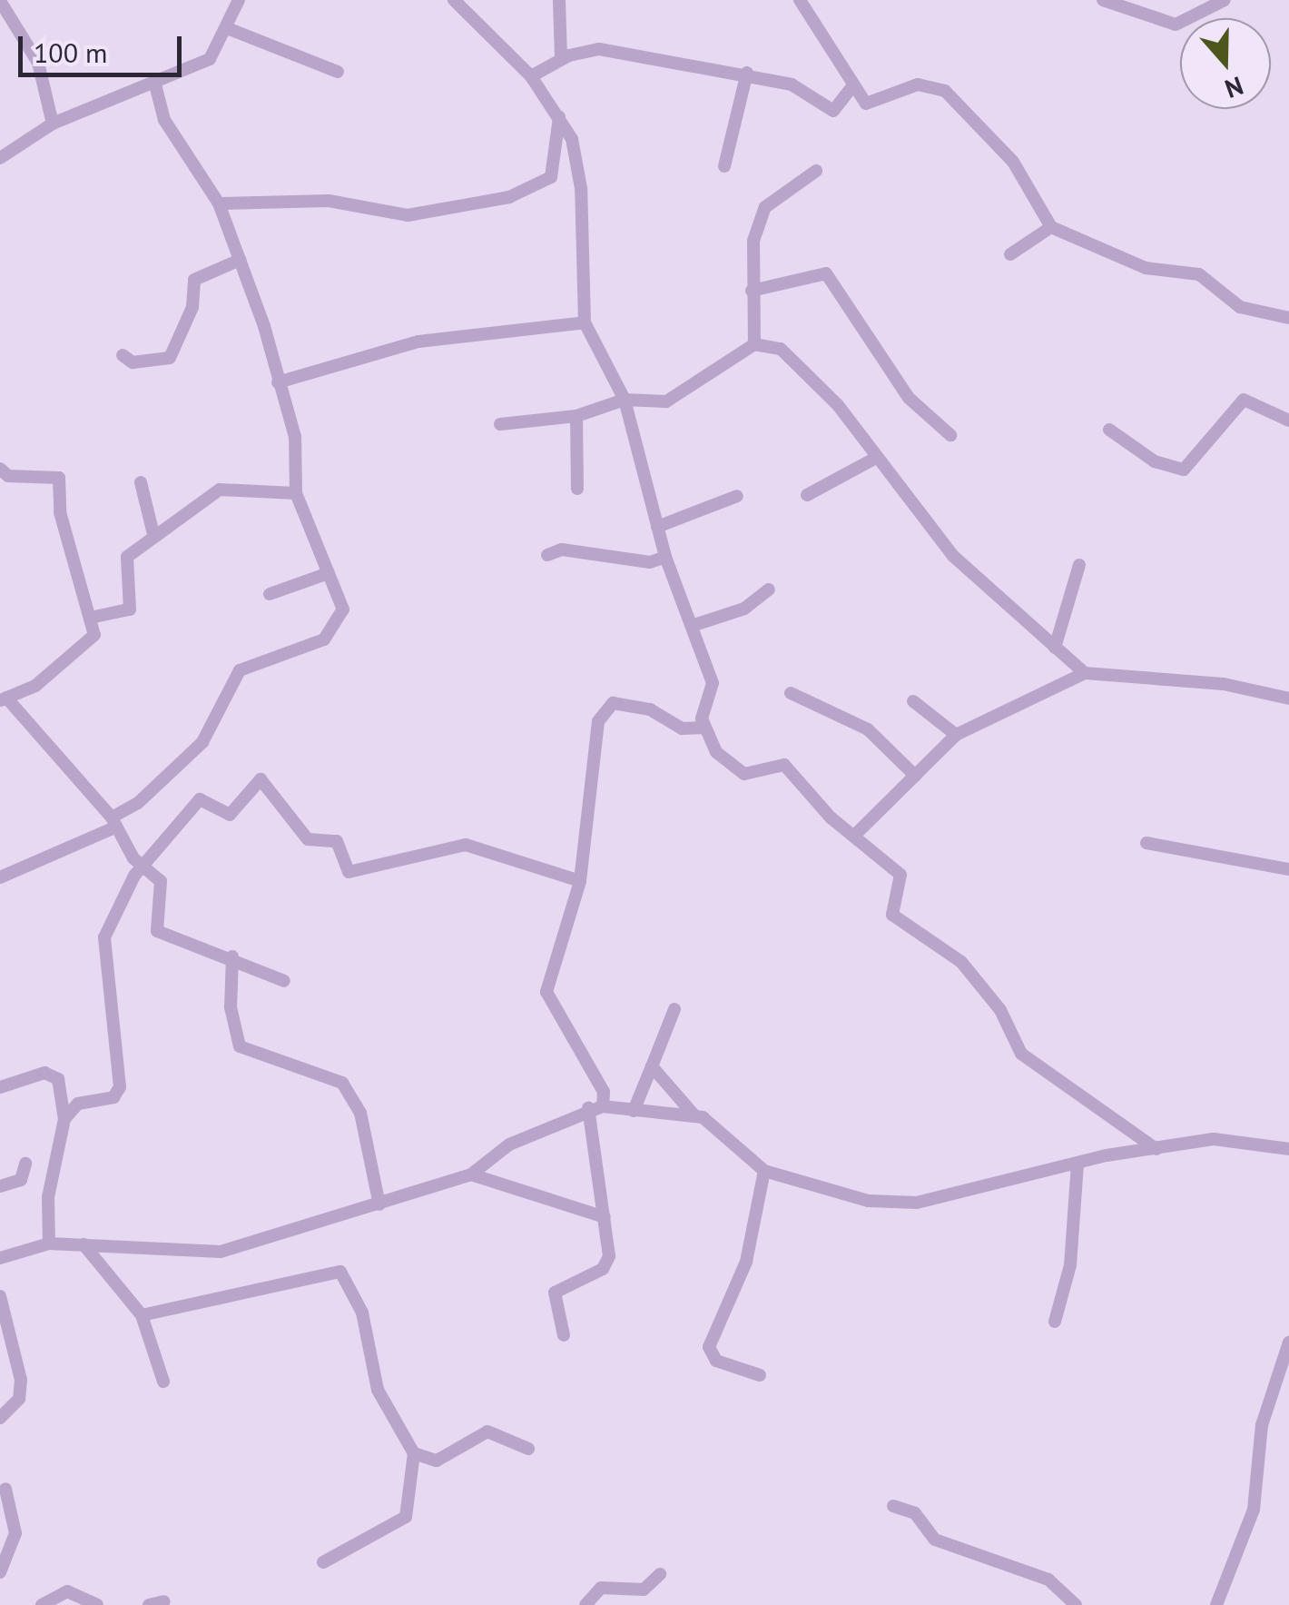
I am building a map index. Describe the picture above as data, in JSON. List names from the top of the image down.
{
  "scale_bar": "100 m",
  "north": "bottom"
}
